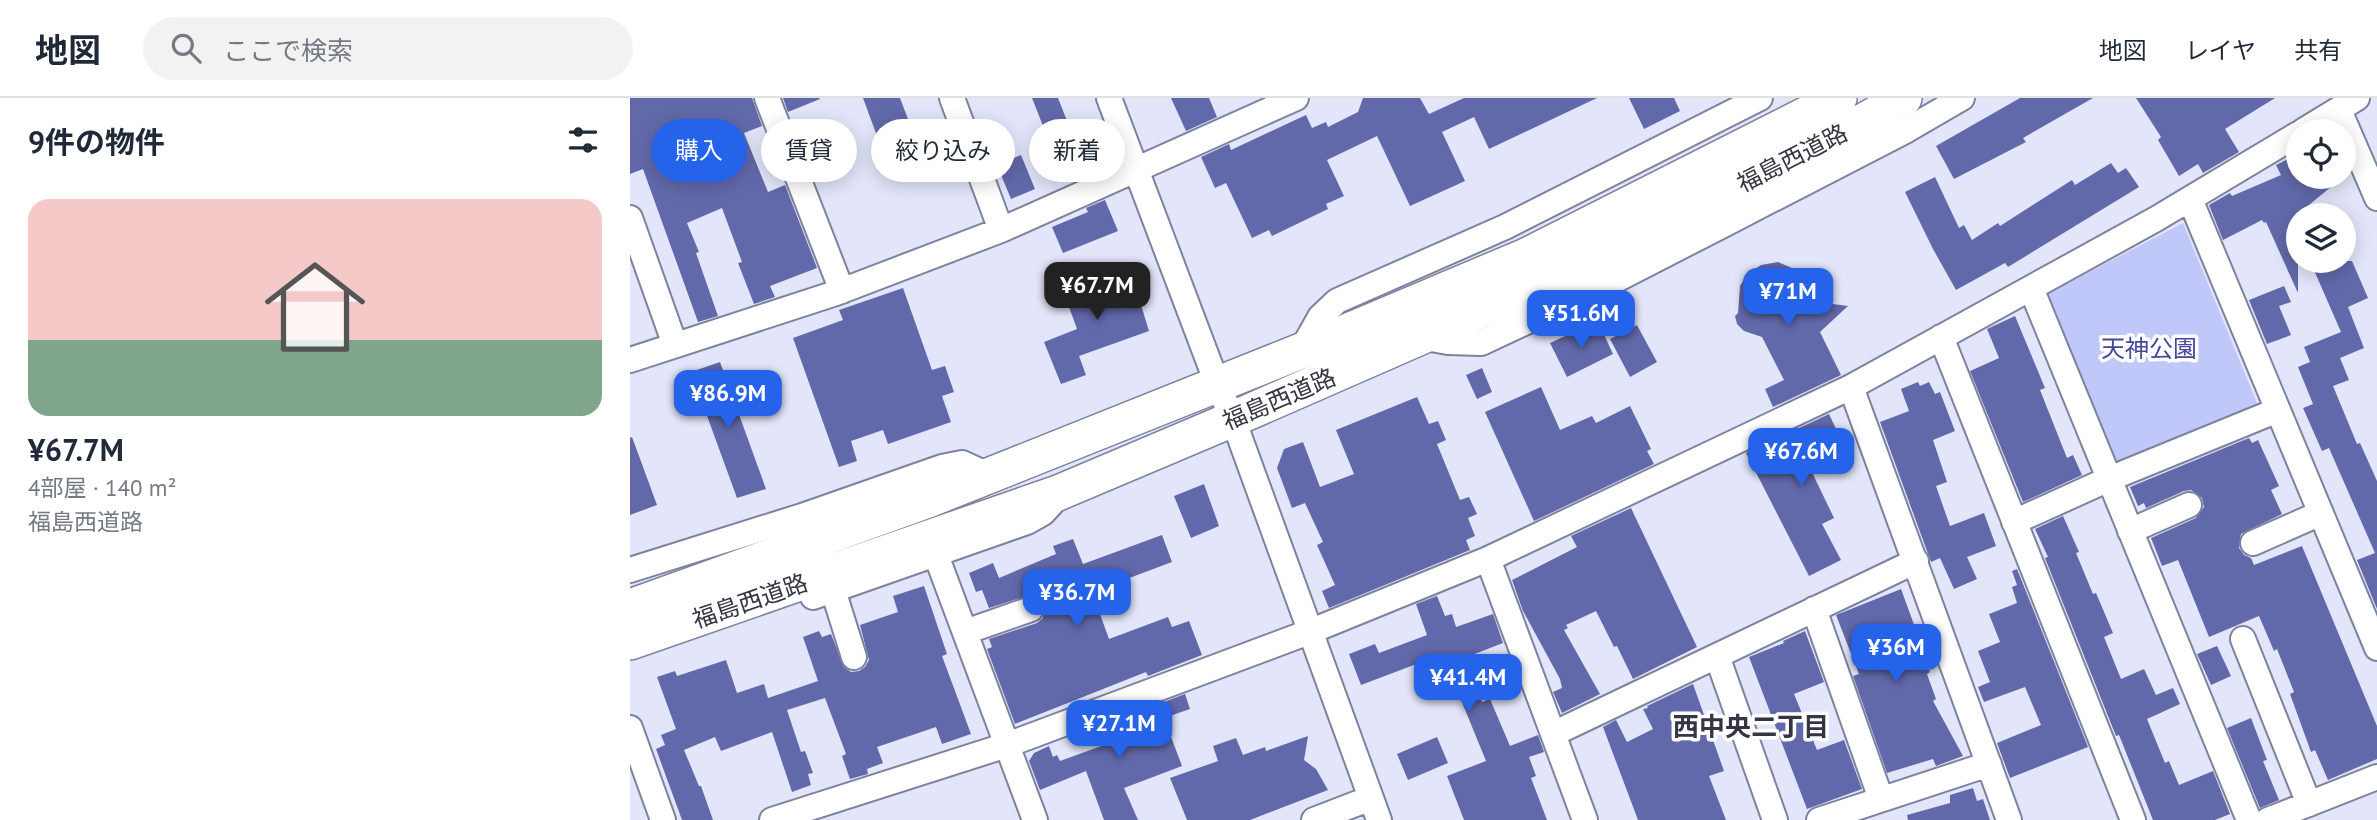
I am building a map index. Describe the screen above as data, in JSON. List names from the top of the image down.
{
  "streets": {
    "highway": ["福島西道路"]
  },
  "districts": ["西中央二丁目"],
  "parks": ["天神公園"],
  "page": {
    "header": "地図",
    "search": "ここで検索",
    "nav": ["地図", "レイヤ", "共有"],
    "heading": "9件の物件",
    "chip": [
      "購入",
      "賃貸",
      "絞り込み",
      "新着"
    ],
    "list": [
      {
        "name": "¥67.7M",
        "note": "4部屋 · 140 m² · 福島西道路"
      }
    ],
    "price": [
      "¥67.7M",
      "¥71M",
      "¥51.6M",
      "¥86.9M",
      "¥67.6M",
      "¥36.7M",
      "¥36M",
      "¥41.4M",
      "¥27.1M"
    ]
  }
}
